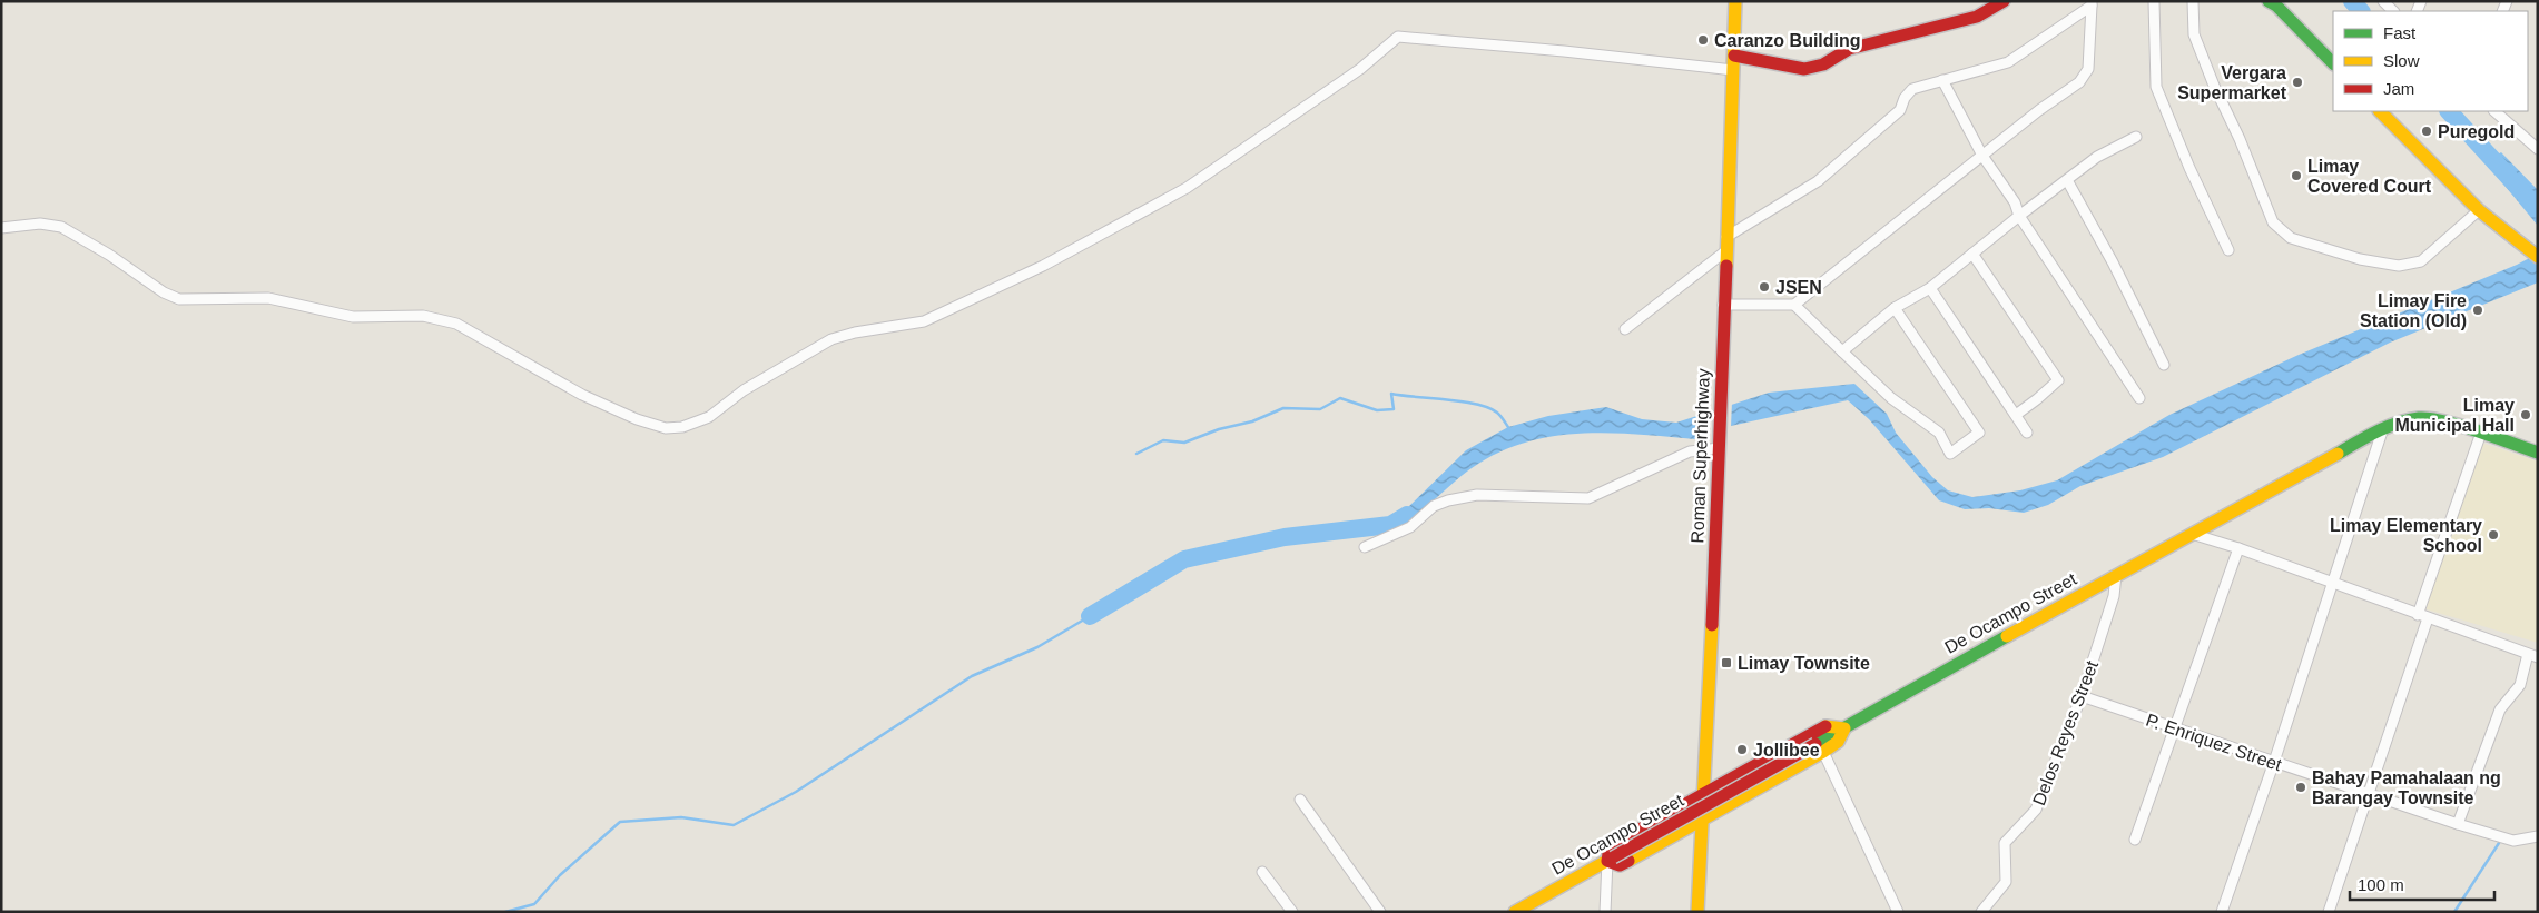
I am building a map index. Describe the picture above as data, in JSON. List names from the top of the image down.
{
  "streets": {
    "main road": ["Roman Superhighway", "De Ocampo Street"],
    "street": ["Delos Reyes Street", "P. Enriquez Street"]
  },
  "crossings": [
    ["De Ocampo Street", "Delos Reyes Street"],
    ["Delos Reyes Street", "P. Enriquez Street"]
  ],
  "places": {
    "other": [
      "Caranzo Building",
      "Vergara Supermarket",
      "Puregold",
      "Limay Covered Court",
      "JSEN",
      "Limay Fire Station (Old)",
      "Limay Municipal Hall",
      "Limay Elementary School",
      "Jollibee",
      "Bahay Pamahalaan ng Barangay Townsite"
    ],
    "transit": ["Limay Townsite"]
  },
  "legend": ["Fast", "Slow", "Jam"],
  "scale_bar": "100 m"
}
